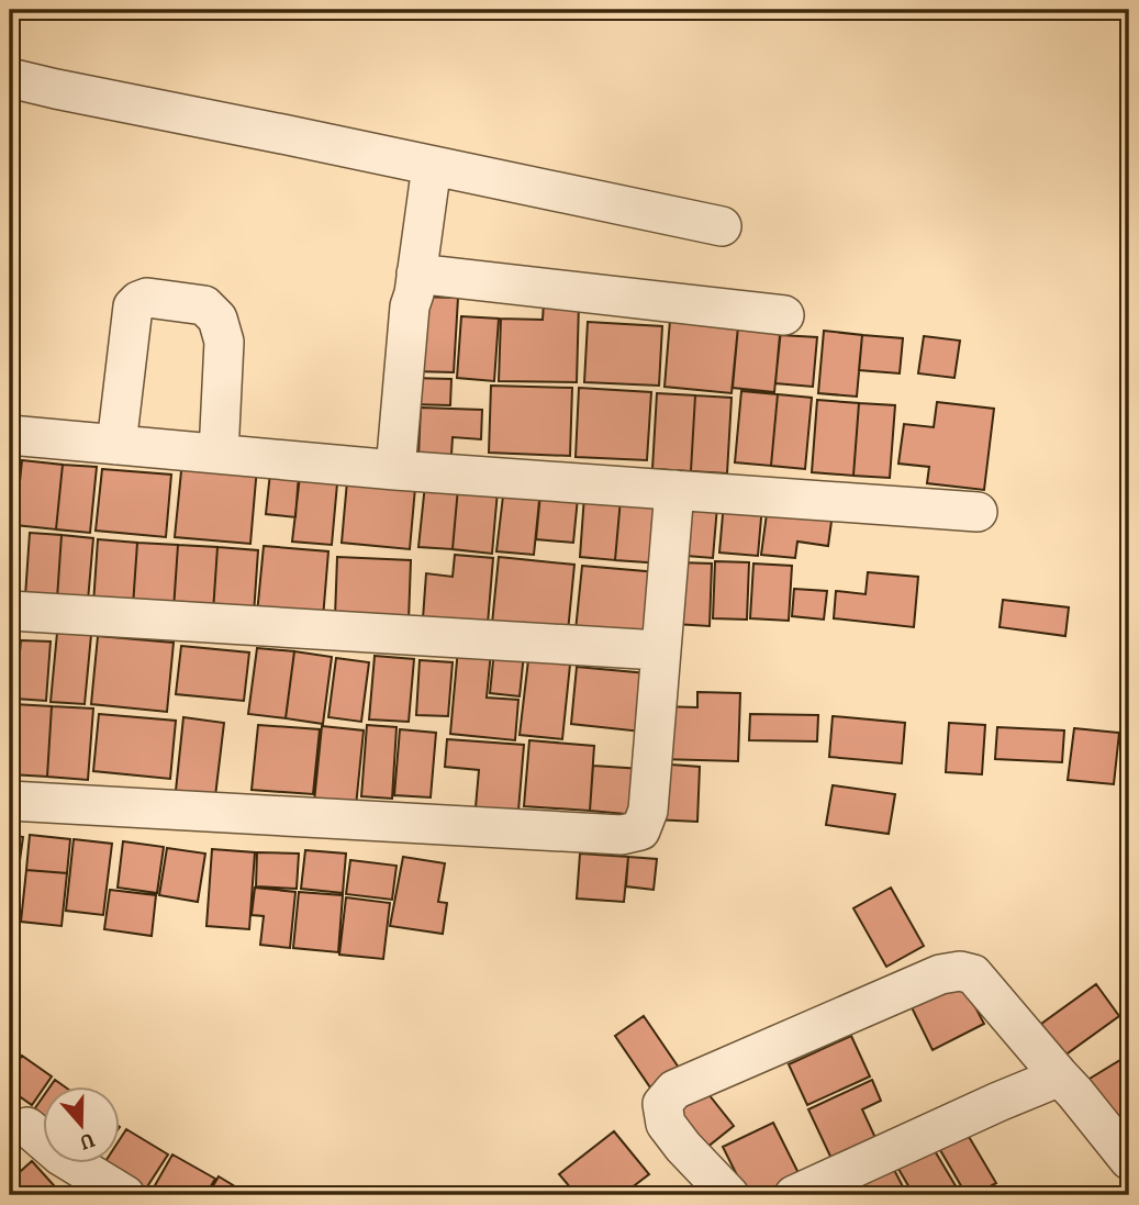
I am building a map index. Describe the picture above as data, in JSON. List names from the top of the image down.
{
  "north": "bottom"
}
